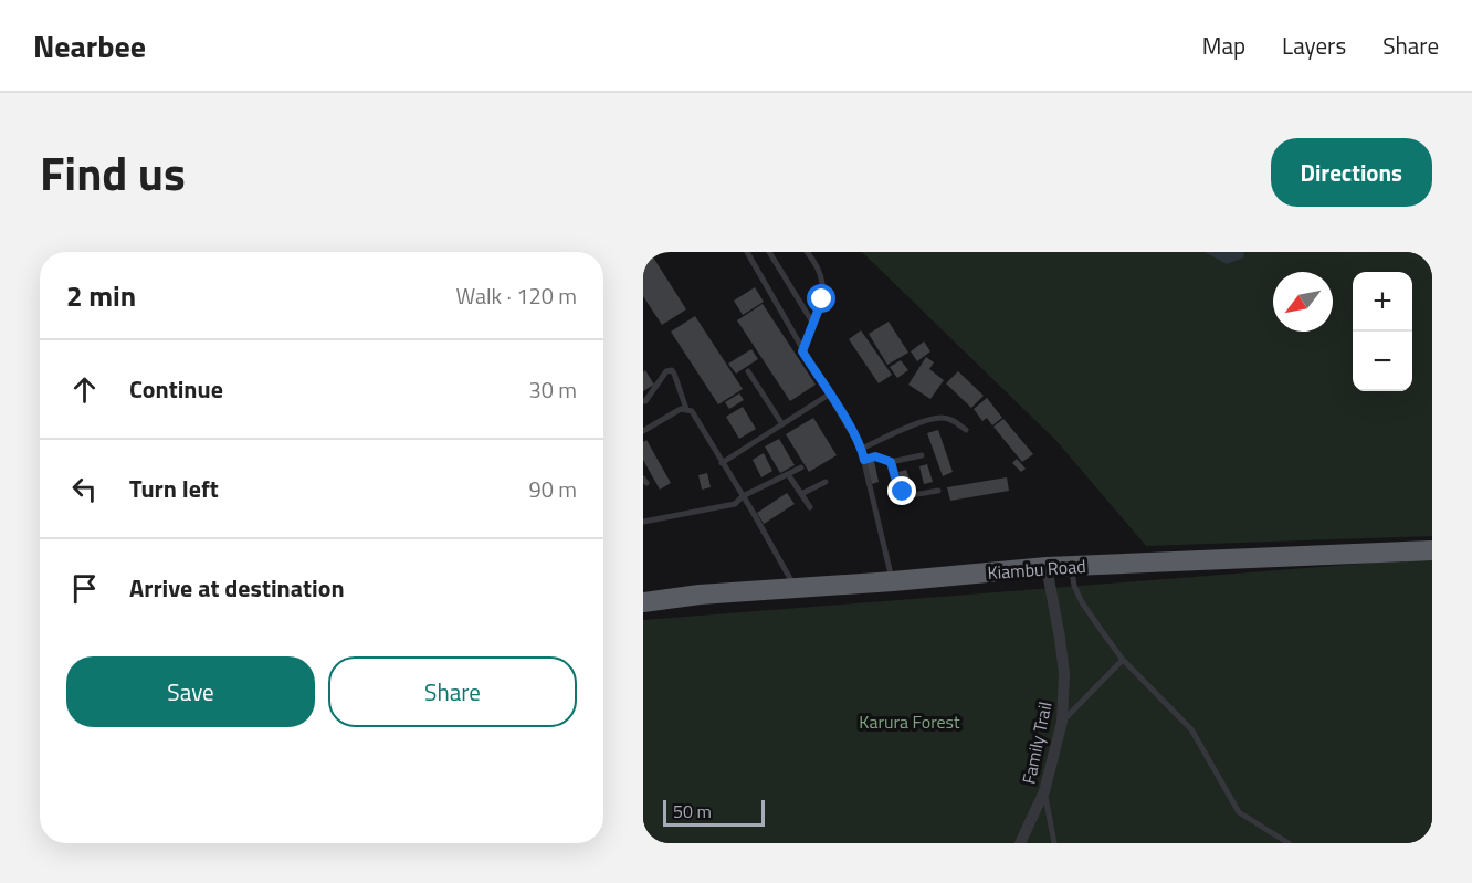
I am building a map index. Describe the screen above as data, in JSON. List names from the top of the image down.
{
  "streets": {
    "highway": ["Kiambu Road"],
    "street": ["Family Trail"]
  },
  "crossings": [
    ["Kiambu Road", "Family Trail"]
  ],
  "parks": ["Karura Forest"],
  "scale_bar": "50 m",
  "north": "bottom left",
  "page": {
    "header": "Nearbee",
    "nav": ["Map", "Layers", "Share"],
    "title": "Find us",
    "buttons": [
      "Directions",
      ["Save", "Share"]
    ],
    "heading": ["2 min", "Walk · 120 m"],
    "map_buttons": ["+", "−"],
    "list": [
      ["Continue", "30 m"],
      ["Turn left", "90 m"],
      "Arrive at destination"
    ],
    "scale": "50 m"
  }
}
